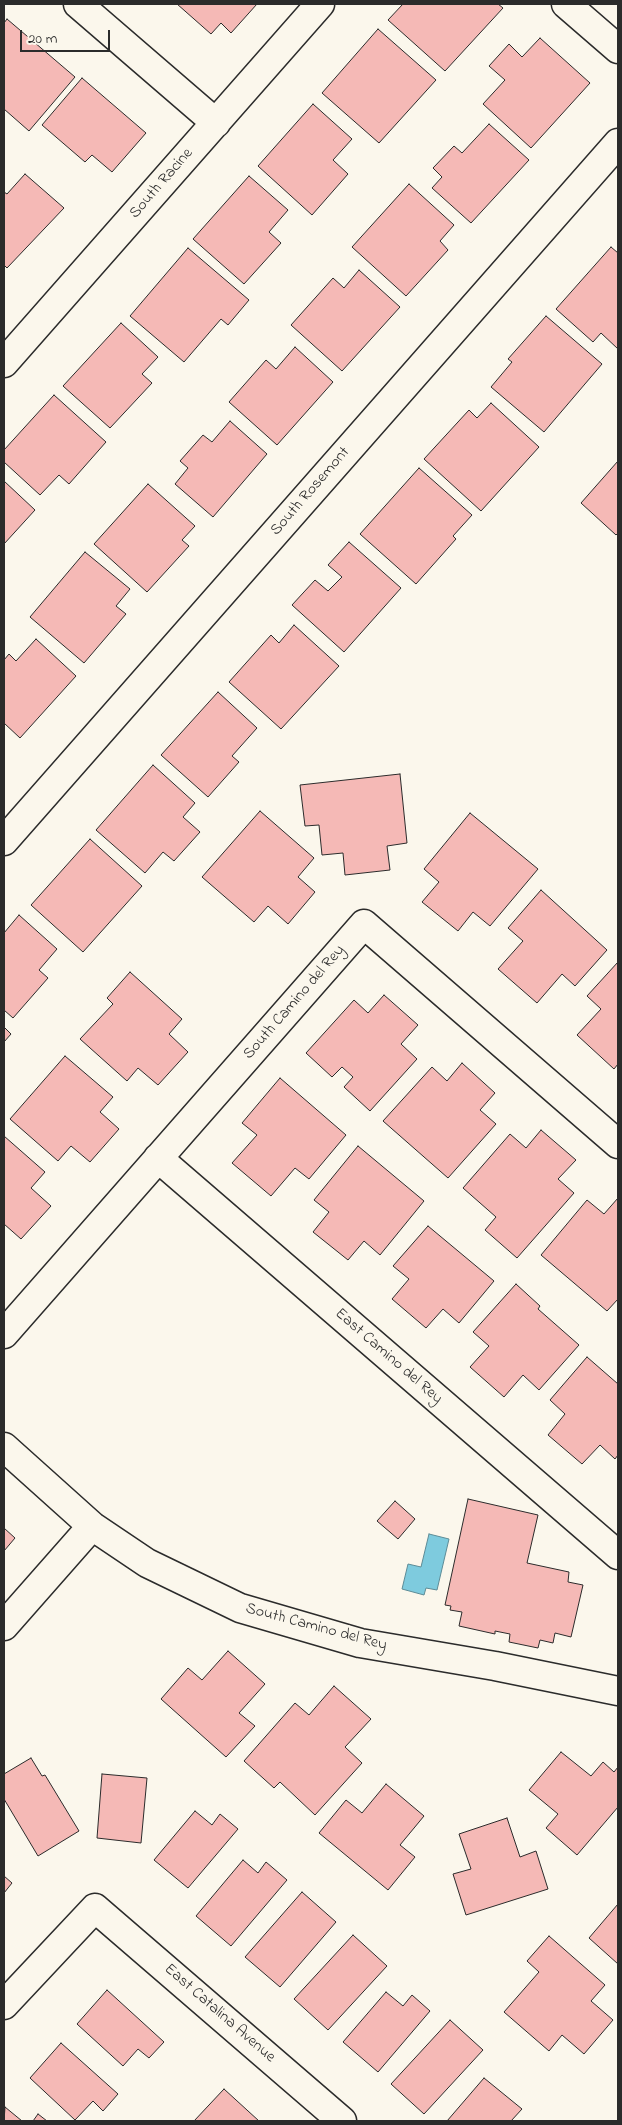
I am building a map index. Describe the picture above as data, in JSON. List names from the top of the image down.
{
  "streets": {
    "street": [
      "South Racine",
      "South Rosemont",
      "South Camino del Rey",
      "East Camino del Rey",
      "East Catalina Avenue"
    ]
  },
  "crossings": [
    ["South Camino del Rey", "East Camino del Rey"]
  ],
  "scale_bar": "20 m"
}
